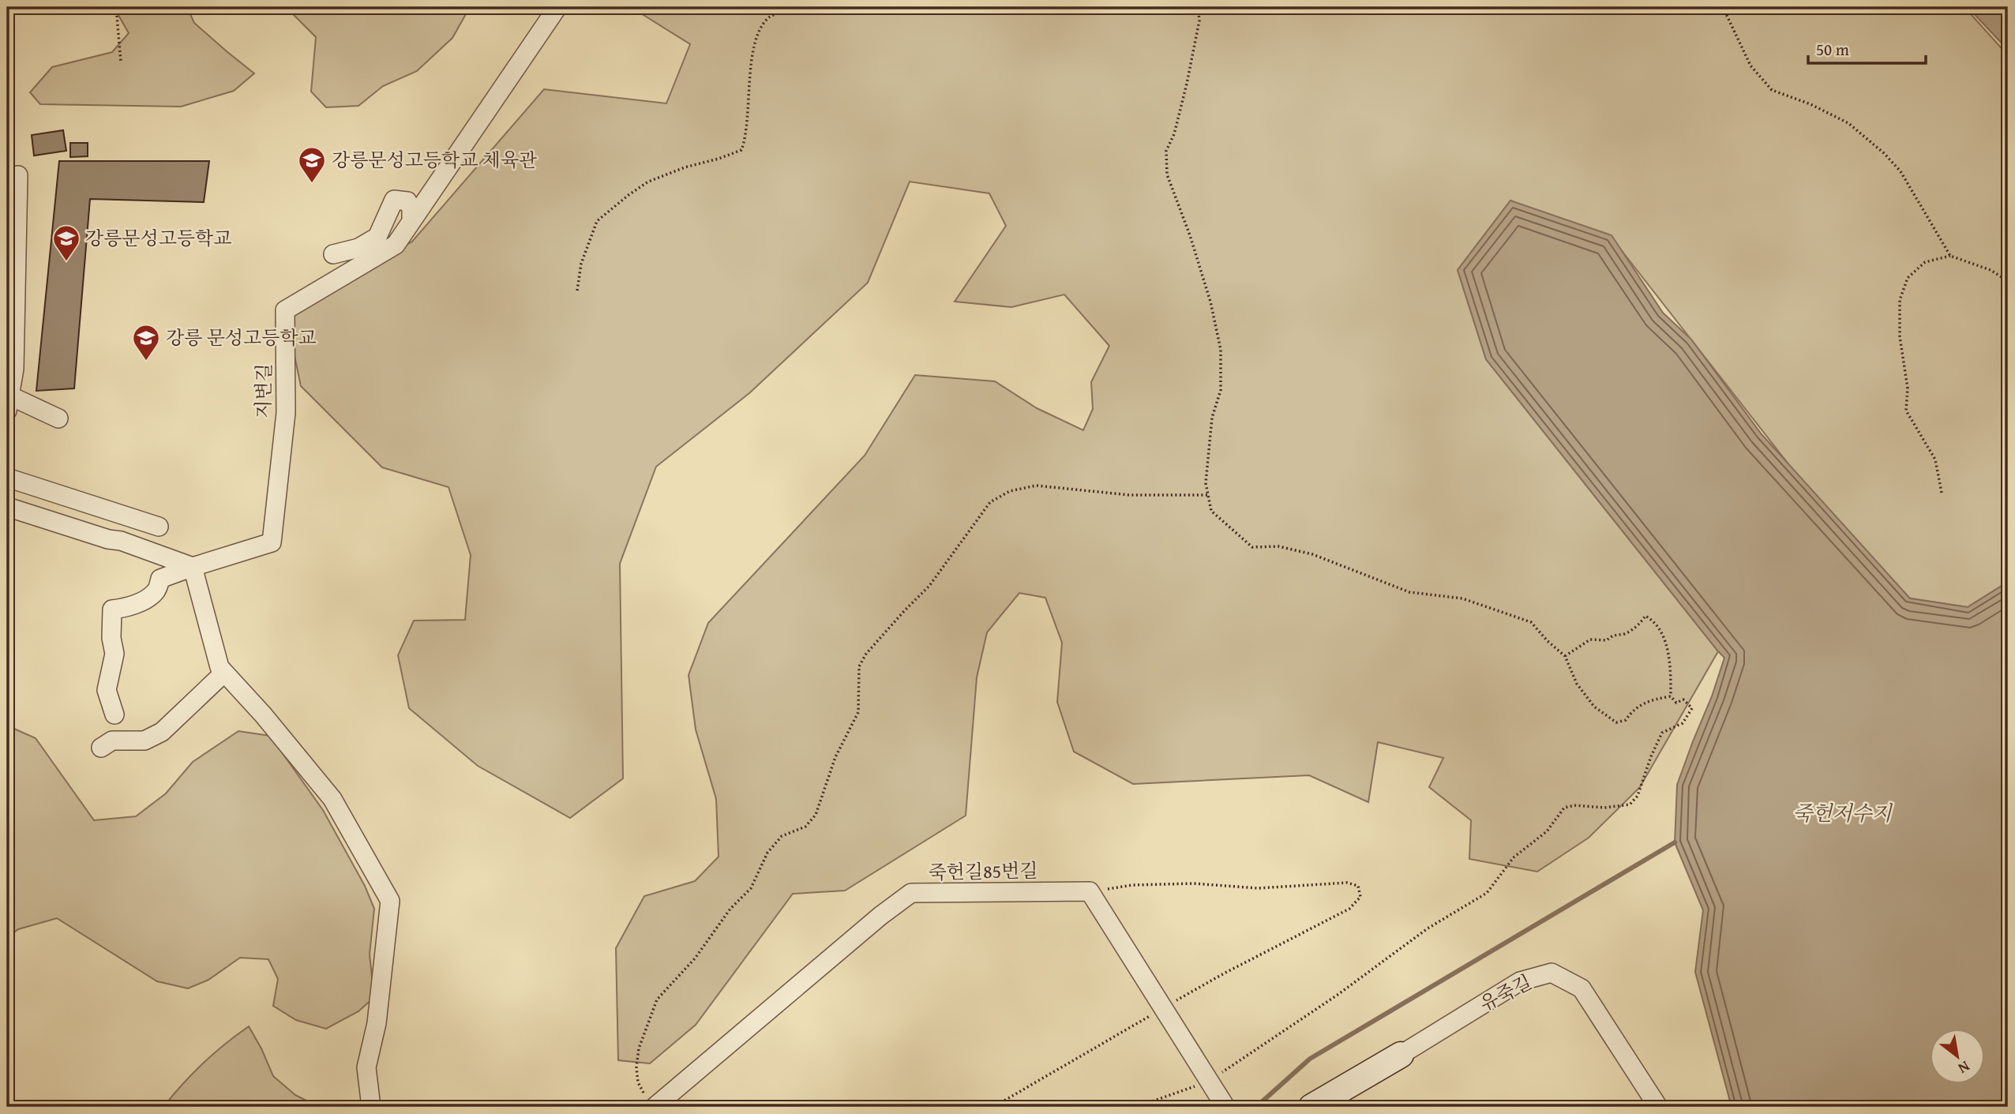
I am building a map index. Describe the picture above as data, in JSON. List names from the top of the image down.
{
  "streets": {
    "street": ["지변길", "죽헌길85번길", "유죽길"]
  },
  "water": ["죽헌저수지"],
  "places": {
    "school or university": ["강릉문성고등학교 체육관", "강릉문성고등학교", "강릉 문성고등학교"]
  },
  "scale_bar": "50 m",
  "north": "bottom right"
}
